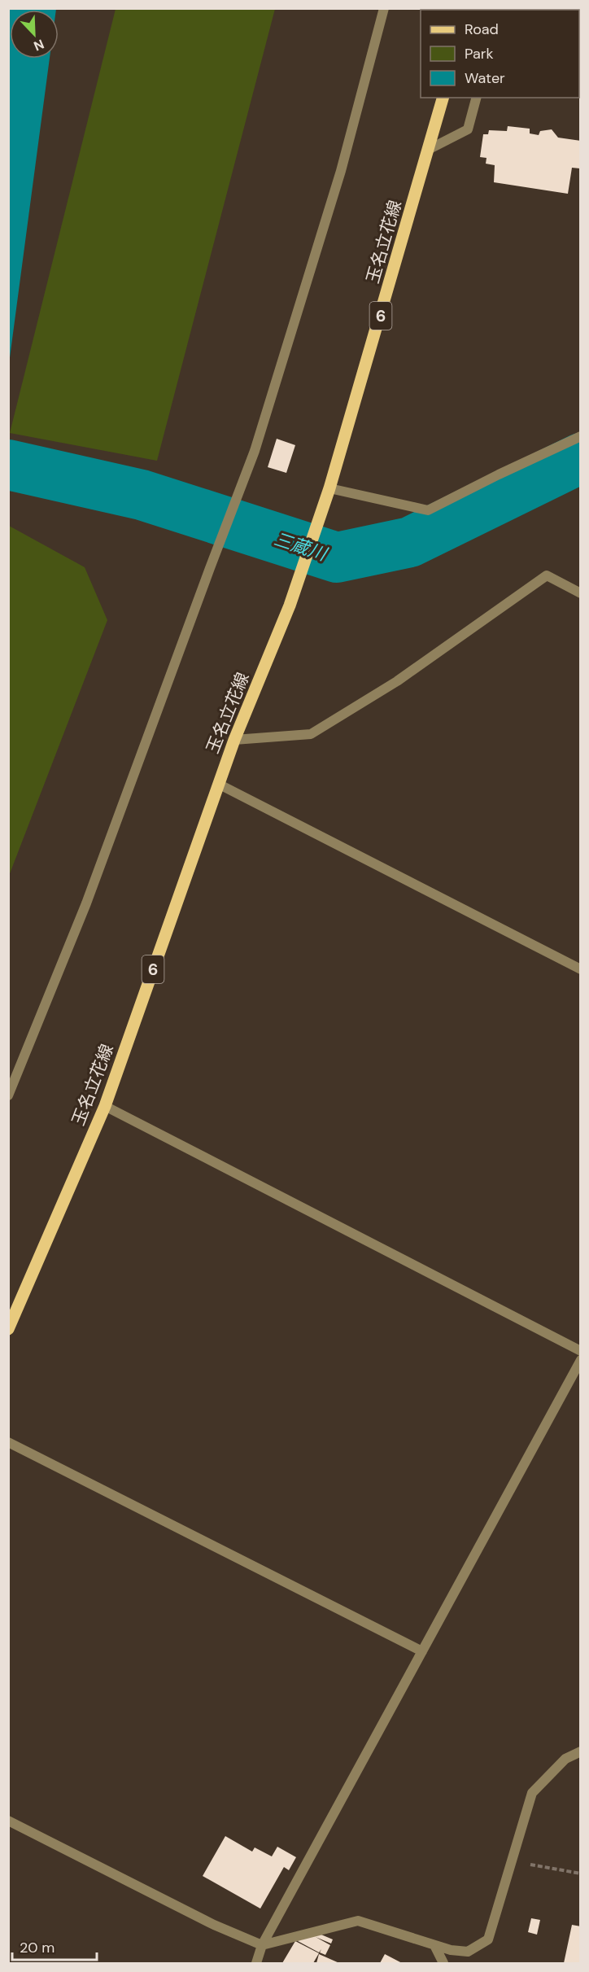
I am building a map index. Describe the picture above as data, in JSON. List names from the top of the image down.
{
  "streets": {
    "main road": ["玉名立花線", "6"]
  },
  "water": ["三蔵川"],
  "legend": ["Road", "Park", "Water"],
  "scale_bar": "20 m",
  "north": "bottom right"
}
